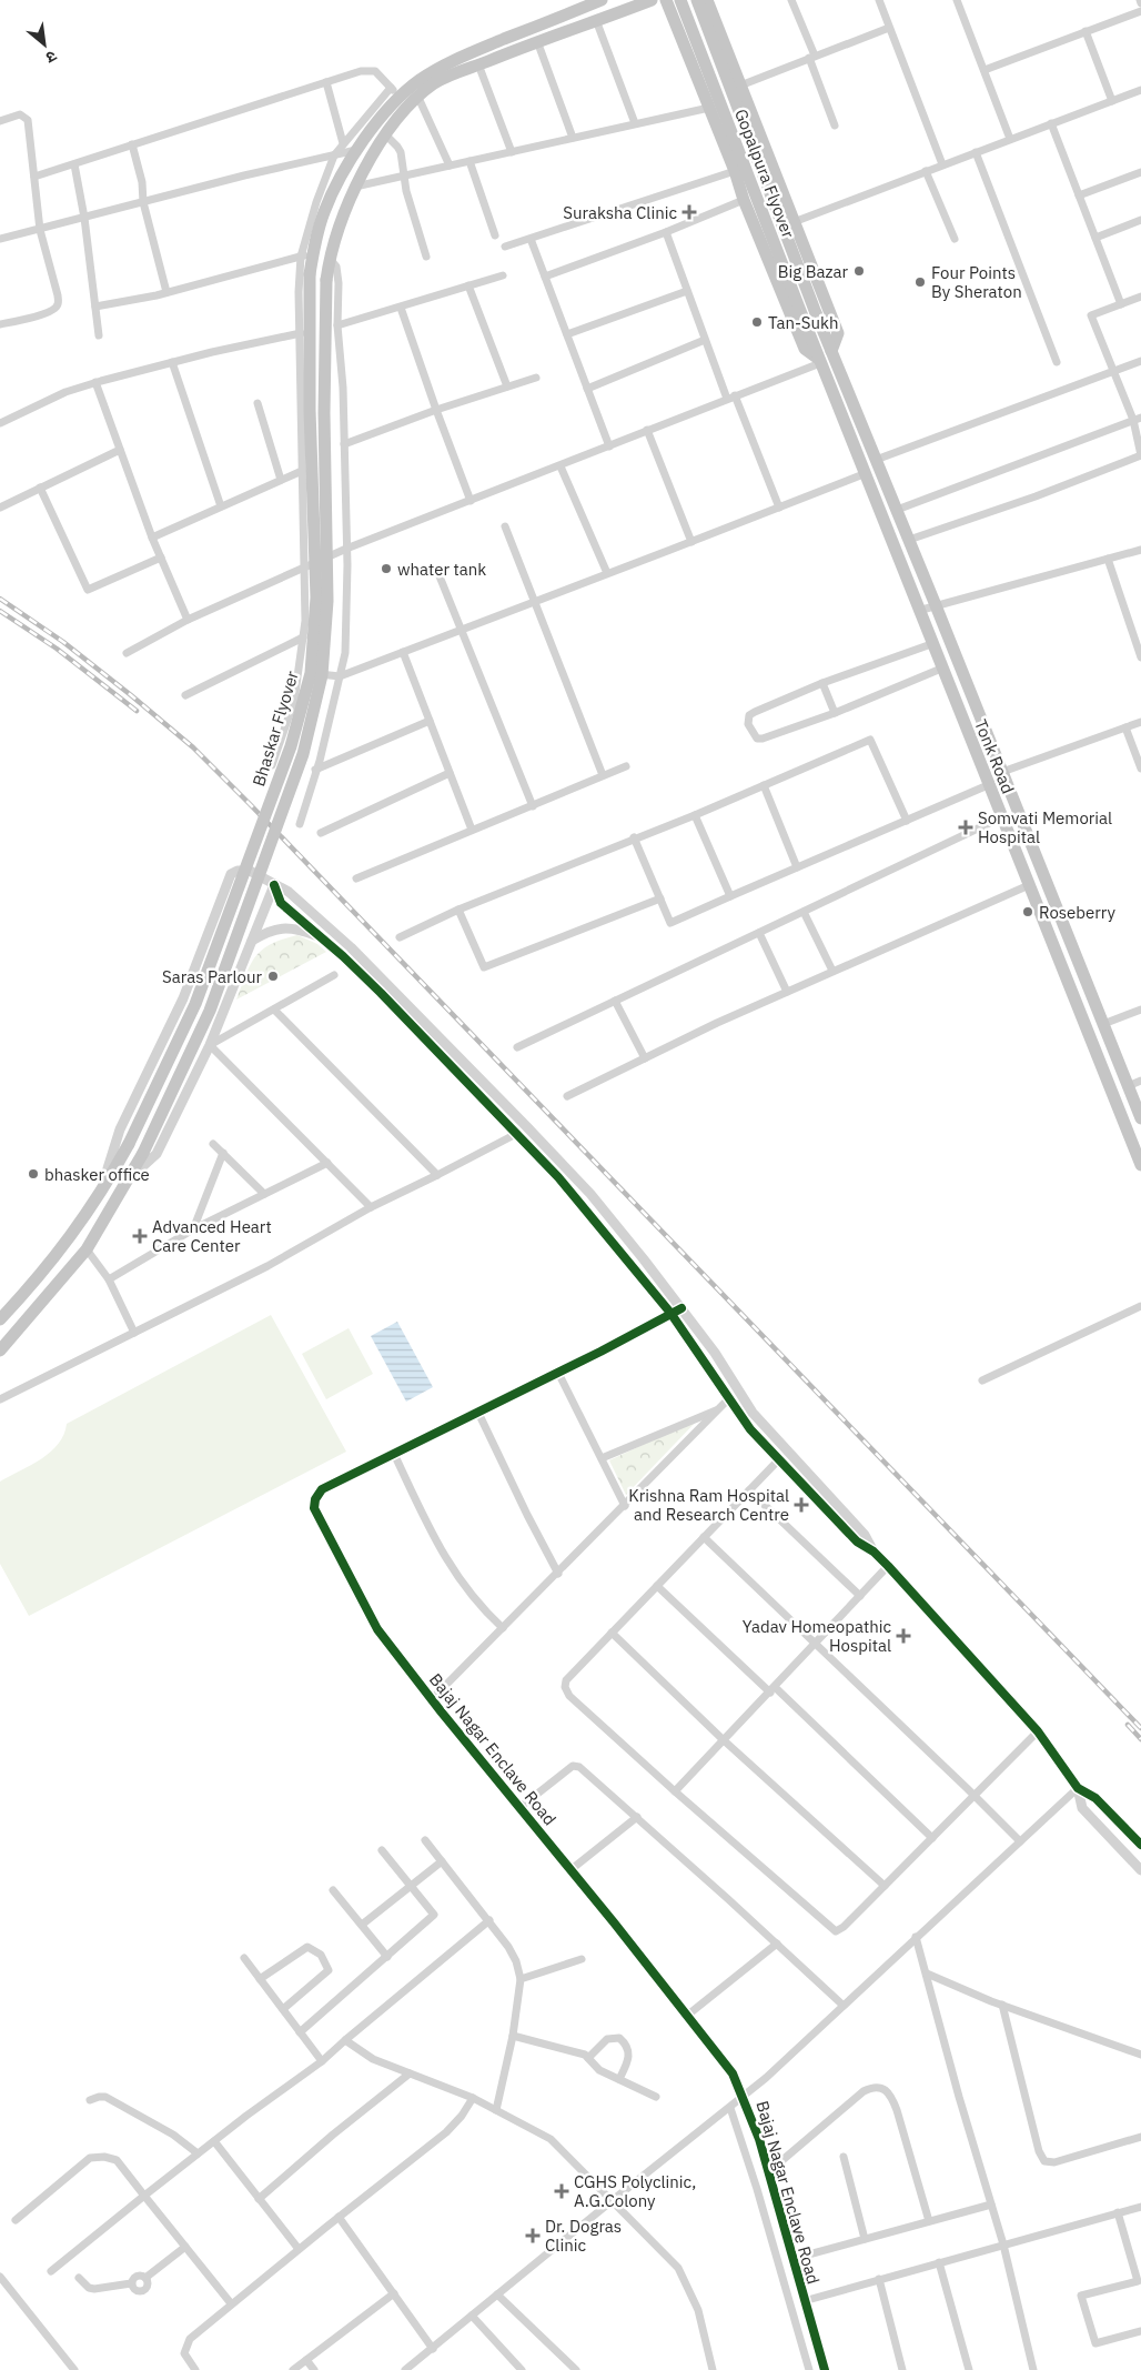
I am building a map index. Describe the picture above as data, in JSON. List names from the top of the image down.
{
  "streets": {
    "main road": ["Gopalpura Flyover", "Bhaskar Flyover", "Tonk Road"],
    "street": ["Bajaj Nagar Enclave Road"]
  },
  "crossings": [
    ["Gopalpura Flyover", "Tonk Road"]
  ],
  "places": {
    "health": [
      "Suraksha Clinic",
      "Somvati Memorial Hospital",
      "Advanced Heart Care Center",
      "Krishna Ram Hospital and Research Centre",
      "Yadav Homeopathic Hospital",
      "CGHS Polyclinic, A.G.Colony",
      "Dr. Dogras Clinic"
    ],
    "other": [
      "Big Bazar",
      "Four Points By Sheraton",
      "Tan-Sukh",
      "whater tank",
      "Roseberry",
      "Saras Parlour",
      "bhasker office"
    ]
  },
  "north": "bottom right"
}
